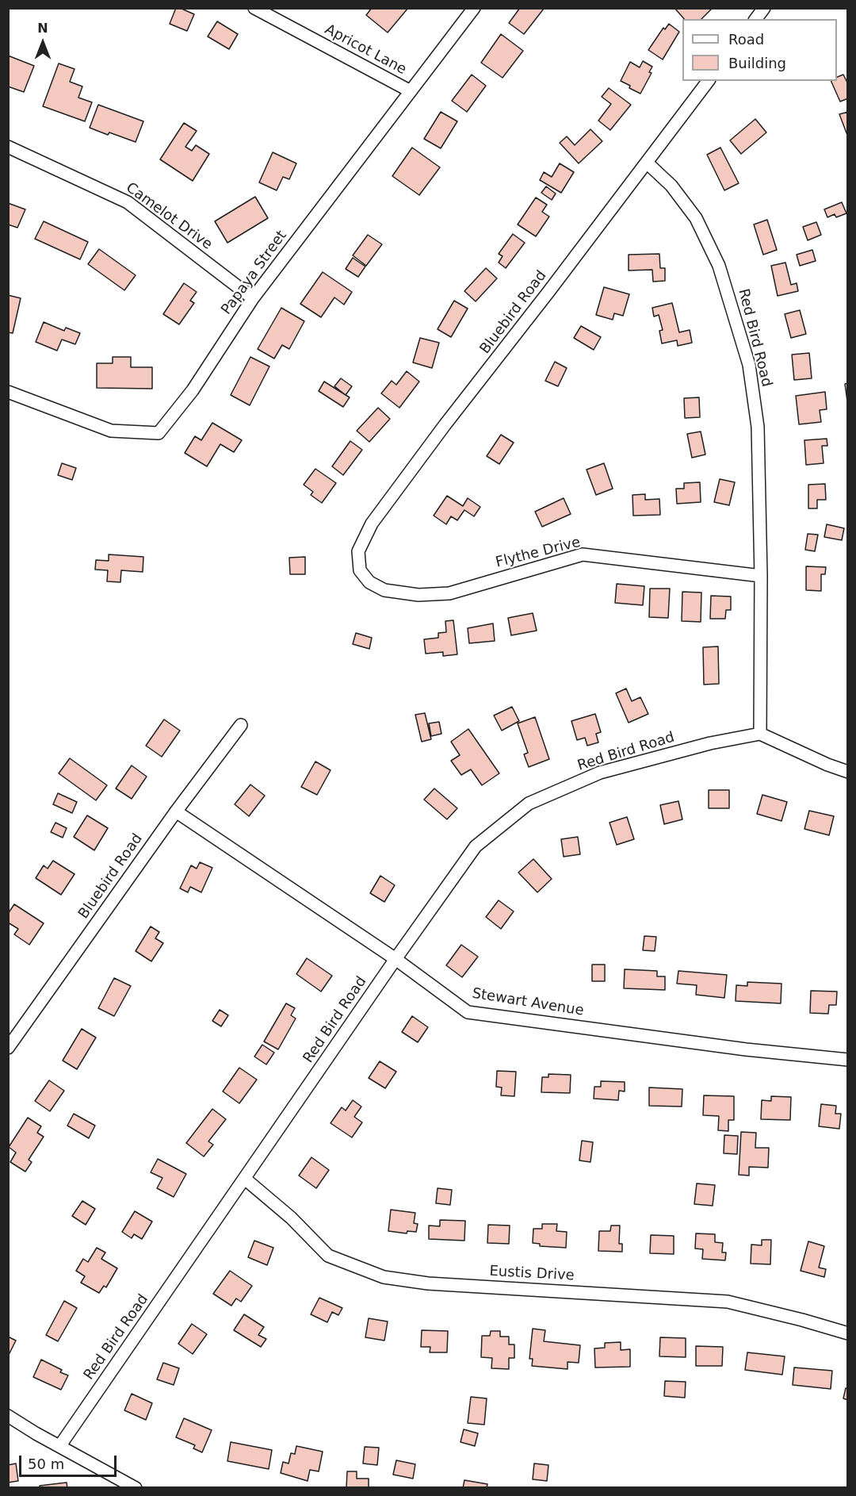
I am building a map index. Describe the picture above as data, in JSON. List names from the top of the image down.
{
  "streets": {
    "street": [
      "Apricot Lane",
      "Camelot Drive",
      "Papaya Street",
      "Bluebird Road",
      "Red Bird Road",
      "Flythe Drive",
      "Stewart Avenue",
      "Eustis Drive"
    ]
  },
  "crossings": [
    ["Apricot Lane", "Papaya Street"],
    ["Camelot Drive", "Papaya Street"],
    ["Bluebird Road", "Red Bird Road"],
    ["Bluebird Road", "Flythe Drive"],
    ["Bluebird Road", "Stewart Avenue"],
    ["Red Bird Road", "Flythe Drive"],
    ["Red Bird Road", "Stewart Avenue"],
    ["Red Bird Road", "Eustis Drive"]
  ],
  "legend": ["Road", "Building"],
  "scale_bar": "50 m",
  "north": "top"
}
